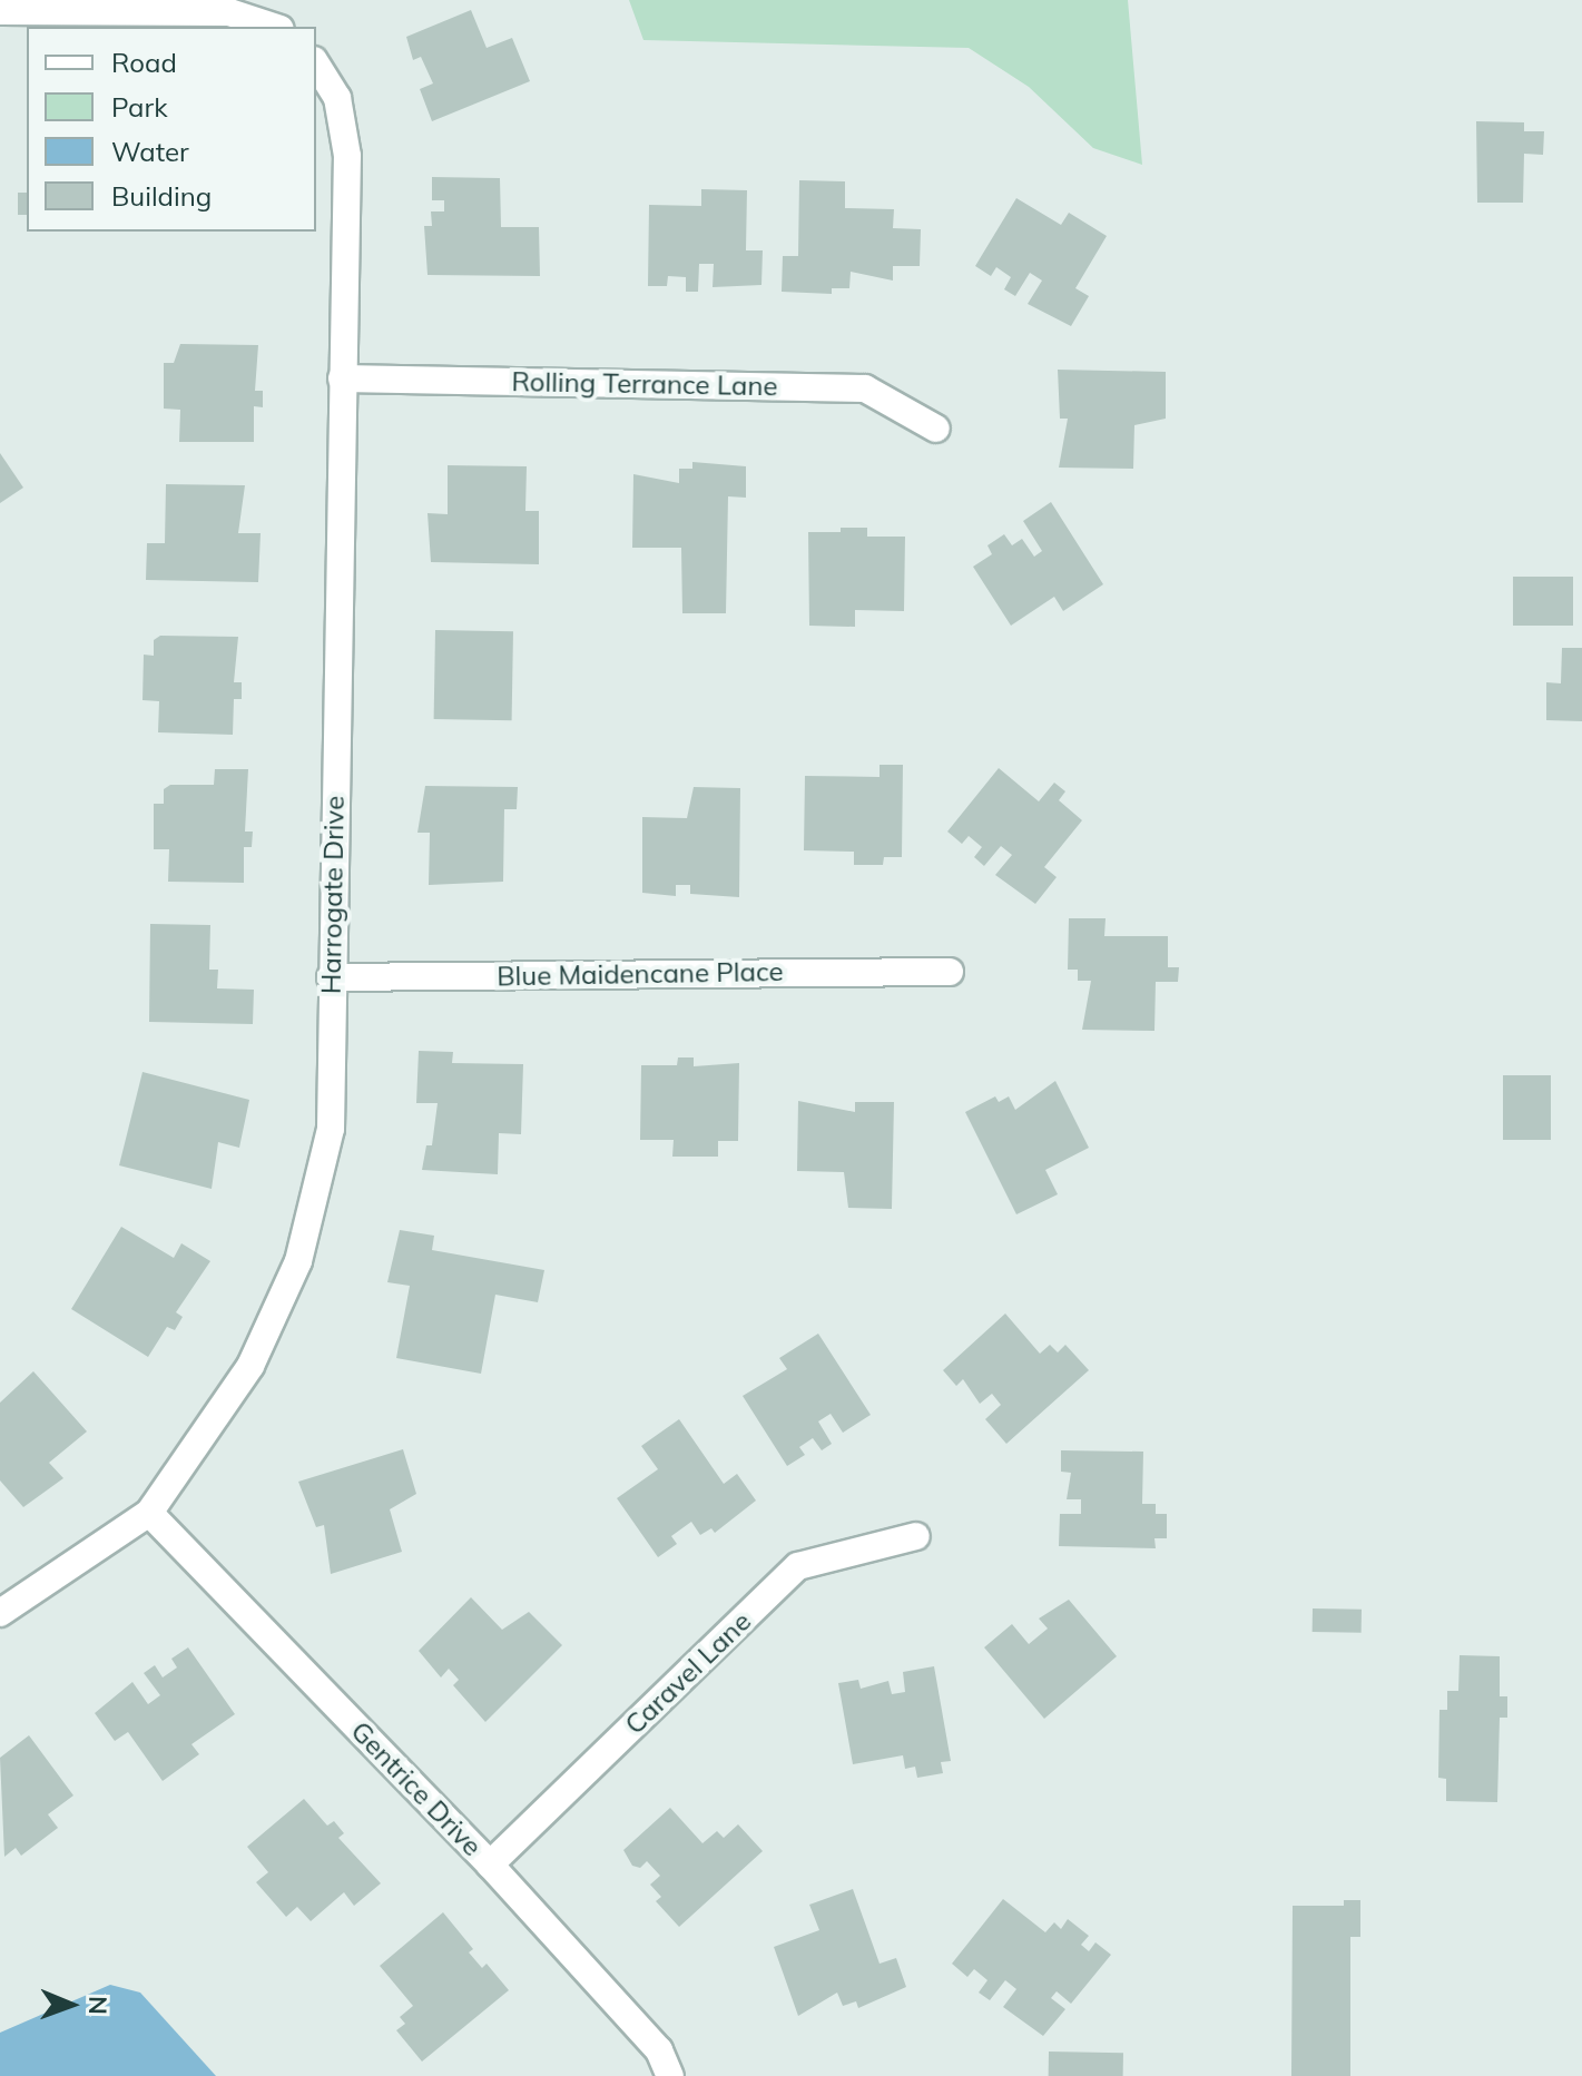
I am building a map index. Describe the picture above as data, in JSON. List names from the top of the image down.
{
  "streets": {
    "street": [
      "Rolling Terrance Lane",
      "Harrogate Drive",
      "Blue Maidencane Place",
      "Caravel Lane",
      "Gentrice Drive"
    ]
  },
  "crossings": [
    ["Rolling Terrance Lane", "Harrogate Drive"],
    ["Harrogate Drive", "Blue Maidencane Place"],
    ["Harrogate Drive", "Gentrice Drive"],
    ["Caravel Lane", "Gentrice Drive"]
  ],
  "legend": [
    "Road",
    "Park",
    "Water",
    "Building"
  ],
  "north": "right"
}
